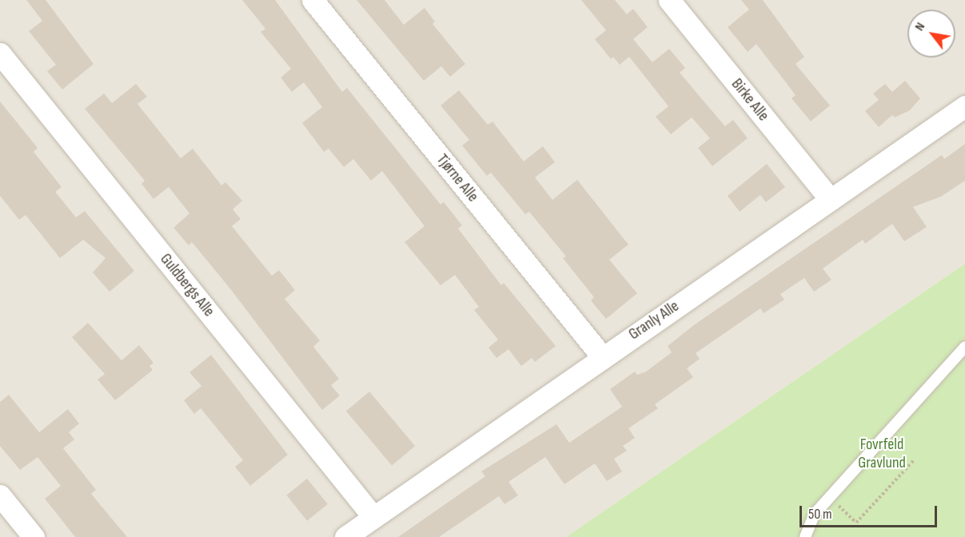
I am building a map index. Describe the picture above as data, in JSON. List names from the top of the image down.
{
  "streets": {
    "street": [
      "Birke Alle",
      "Tjørne Alle",
      "Guldbergs Alle",
      "Granly Alle"
    ]
  },
  "crossings": [
    ["Birke Alle", "Granly Alle"],
    ["Tjørne Alle", "Granly Alle"],
    ["Guldbergs Alle", "Granly Alle"]
  ],
  "parks": ["Fovrfeld Gravlund"],
  "scale_bar": "50 m",
  "north": "top left"
}
